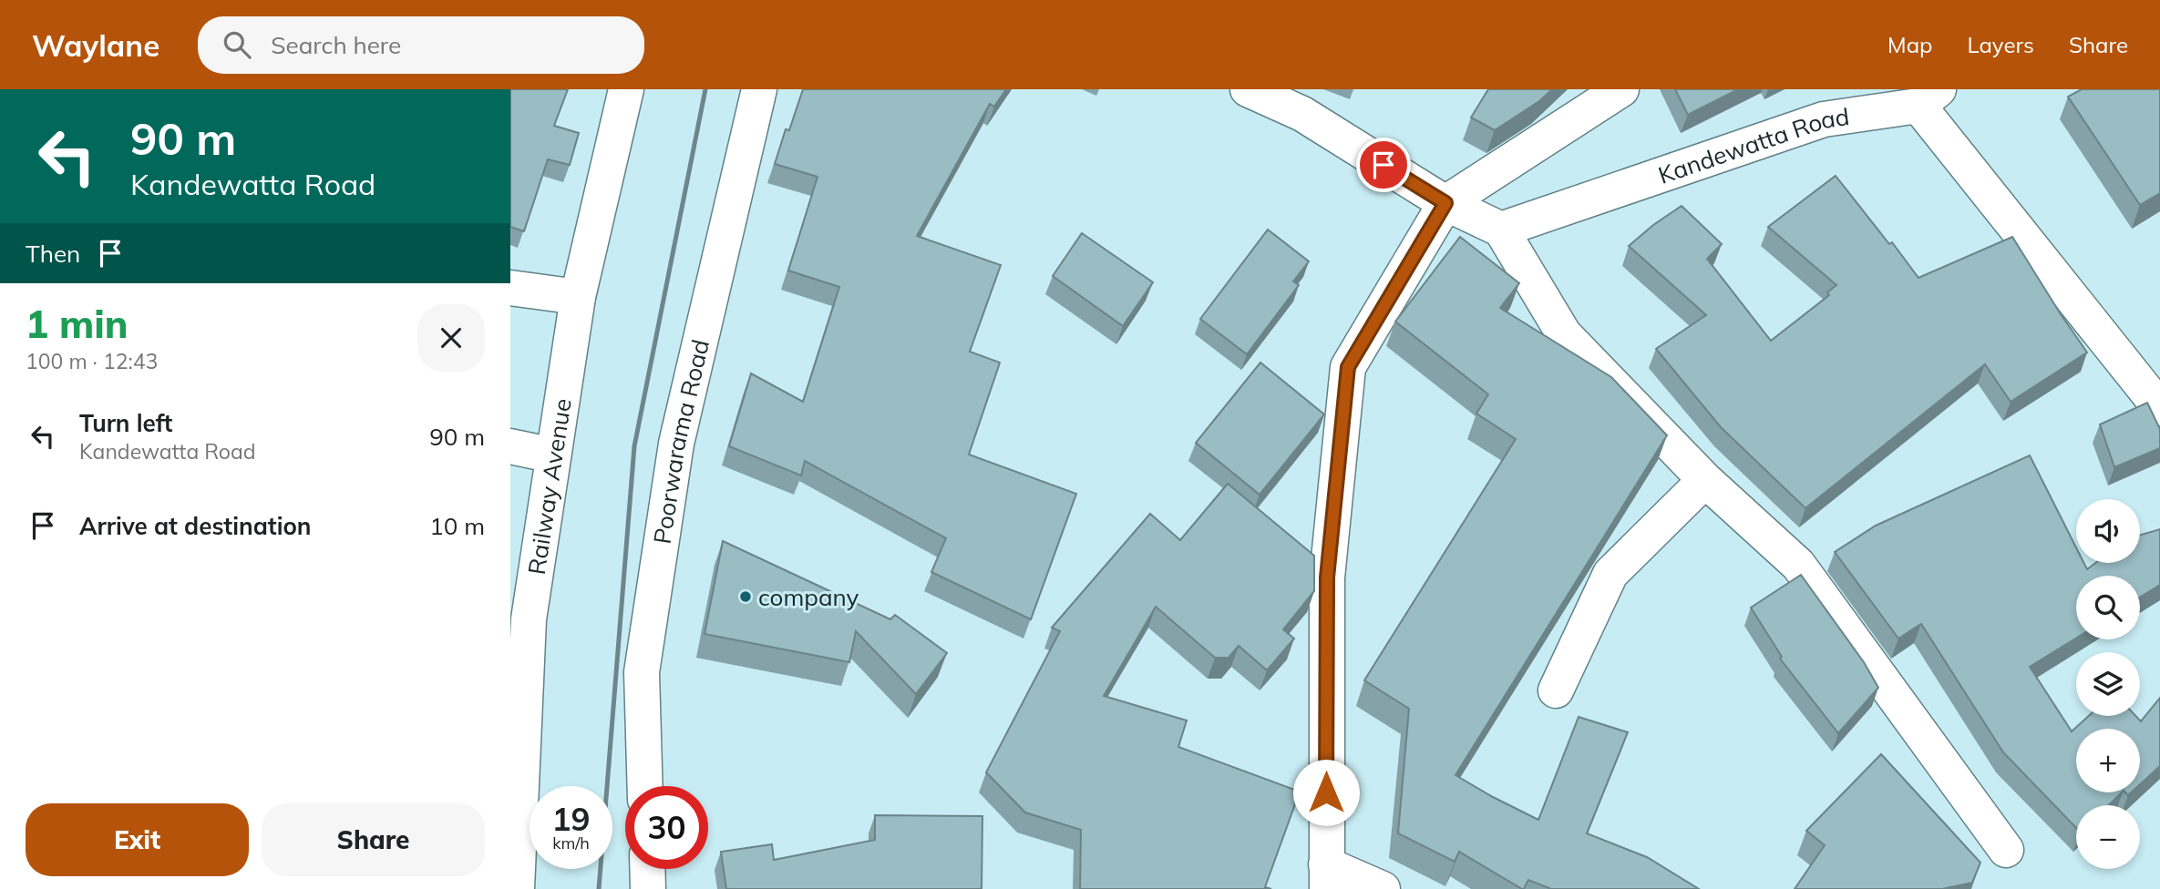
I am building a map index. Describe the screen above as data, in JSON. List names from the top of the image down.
{
  "streets": {
    "street": ["Kandewatta Road", "Poorwarama Road", "Railway Avenue"]
  },
  "places": ["company"],
  "page": {
    "header": "Waylane",
    "search": "Search here",
    "nav": ["Map", "Layers", "Share"],
    "turn": ["90 m", "Kandewatta Road"],
    "then": "Then",
    "heading": ["1 min", "100 m · 12:43"],
    "list": [
      {
        "name": "Turn left",
        "note": "Kandewatta Road",
        "value": "90 m"
      },
      {
        "name": "Arrive at destination",
        "value": "10 m"
      }
    ],
    "map_buttons": ["+", "−"],
    "speed": "19 km/h",
    "limit": "30",
    "buttons": ["Exit", "Share"]
  }
}
